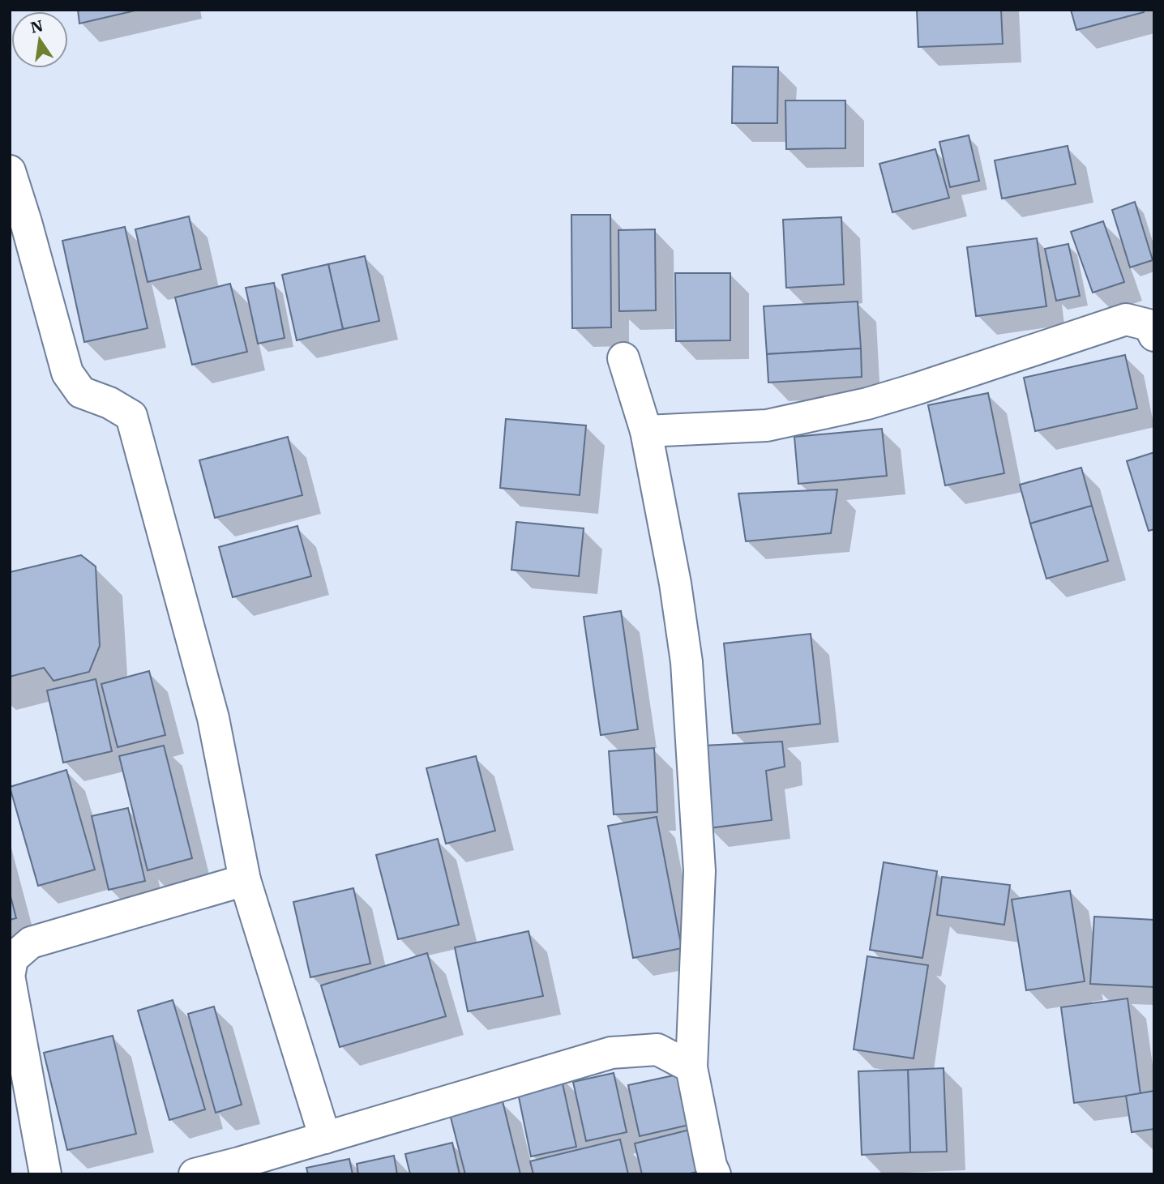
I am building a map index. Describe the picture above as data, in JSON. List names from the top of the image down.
{
  "north": "top"
}
